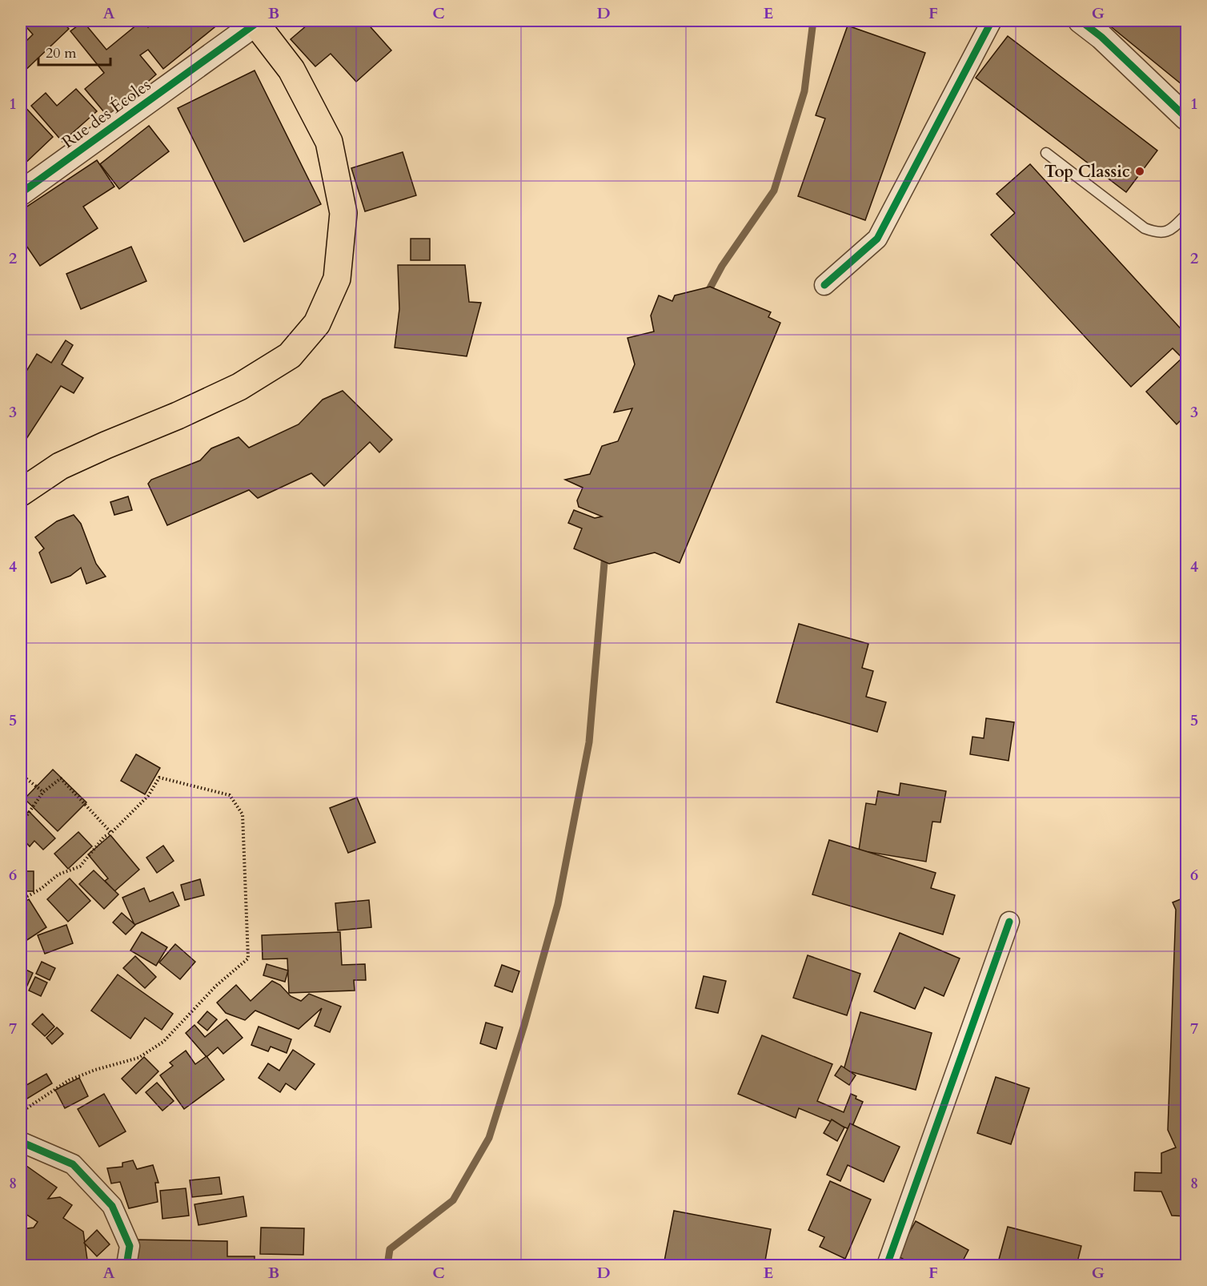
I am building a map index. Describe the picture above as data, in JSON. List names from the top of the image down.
{
  "streets": {
    "street": ["Rue des Écoles"]
  },
  "places": ["Top Classic"],
  "scale_bar": "20 m",
  "grid": {
    "columns": [
      "A",
      "B",
      "C",
      "D",
      "E",
      "F",
      "G"
    ],
    "rows": [
      "1",
      "2",
      "3",
      "4",
      "5",
      "6",
      "7",
      "8"
    ]
  }
}
